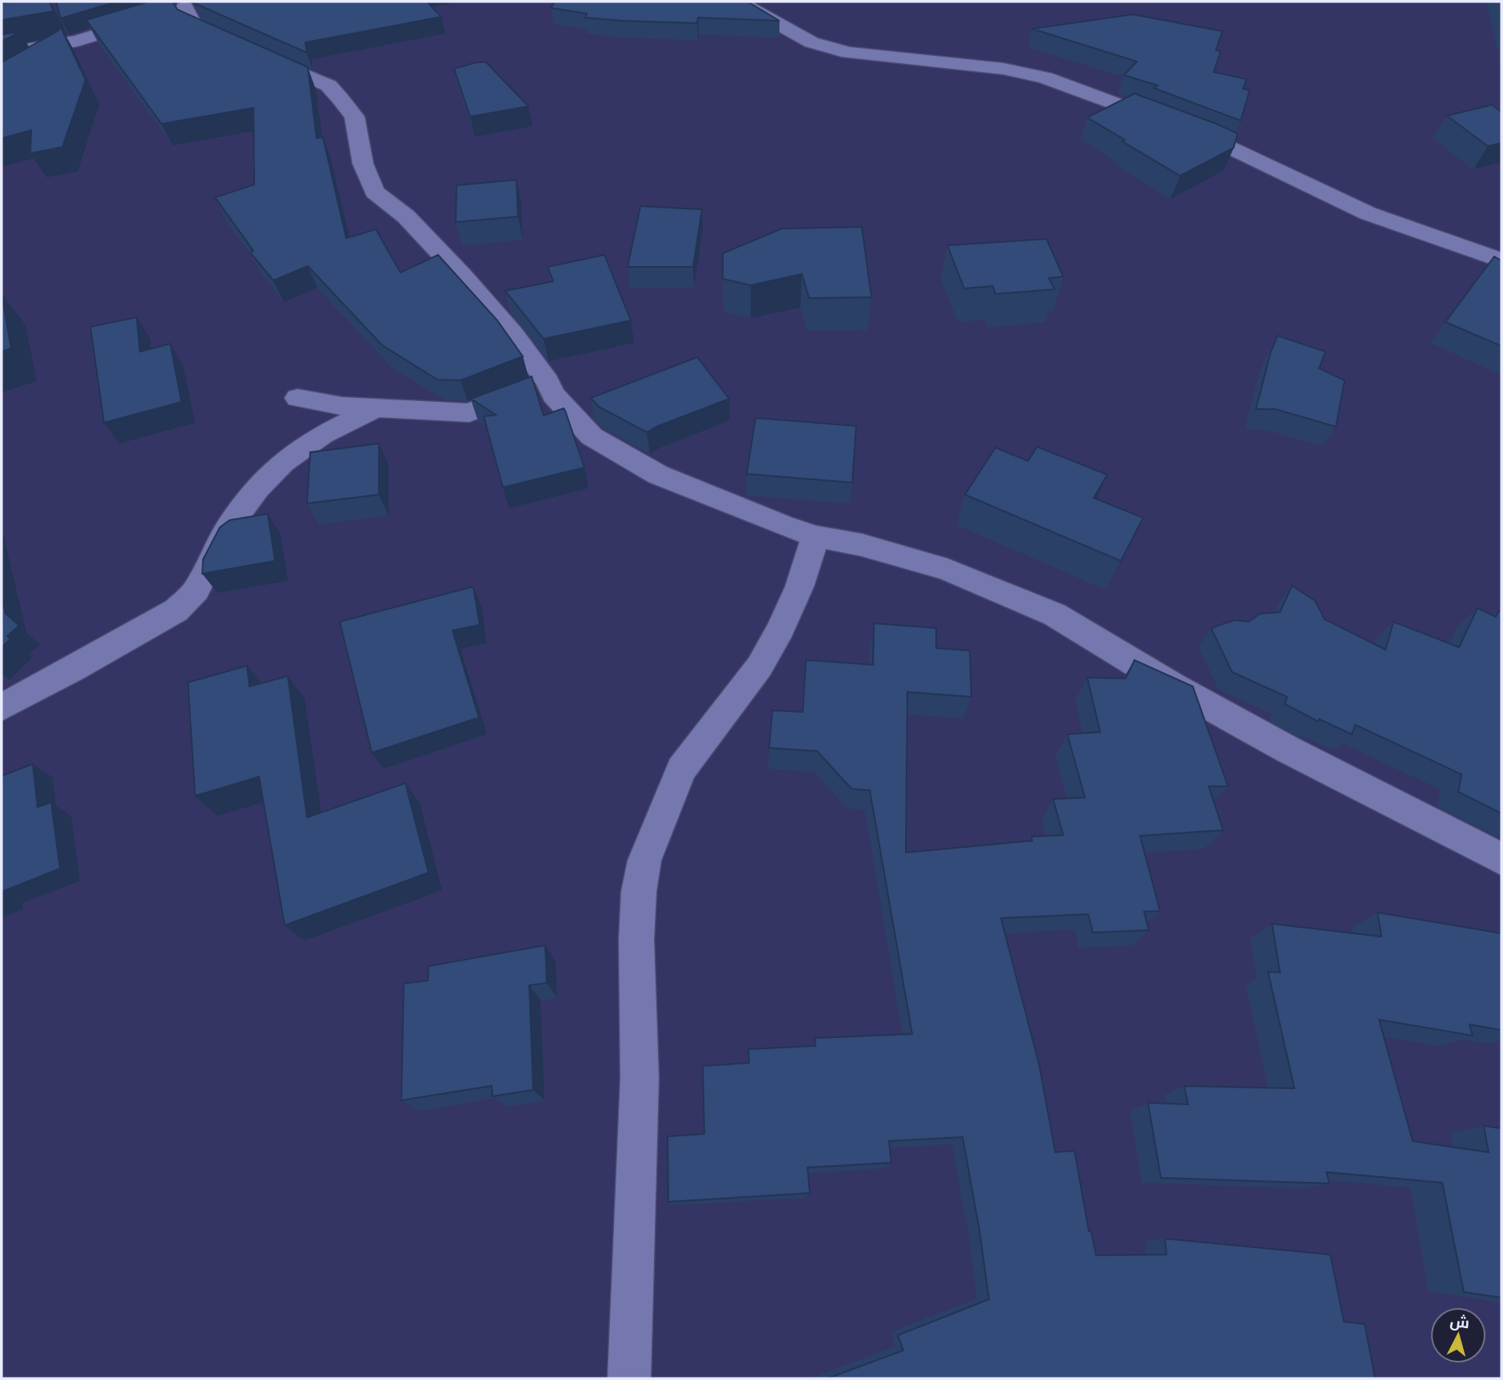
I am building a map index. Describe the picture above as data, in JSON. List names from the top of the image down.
{
  "north": "top"
}
